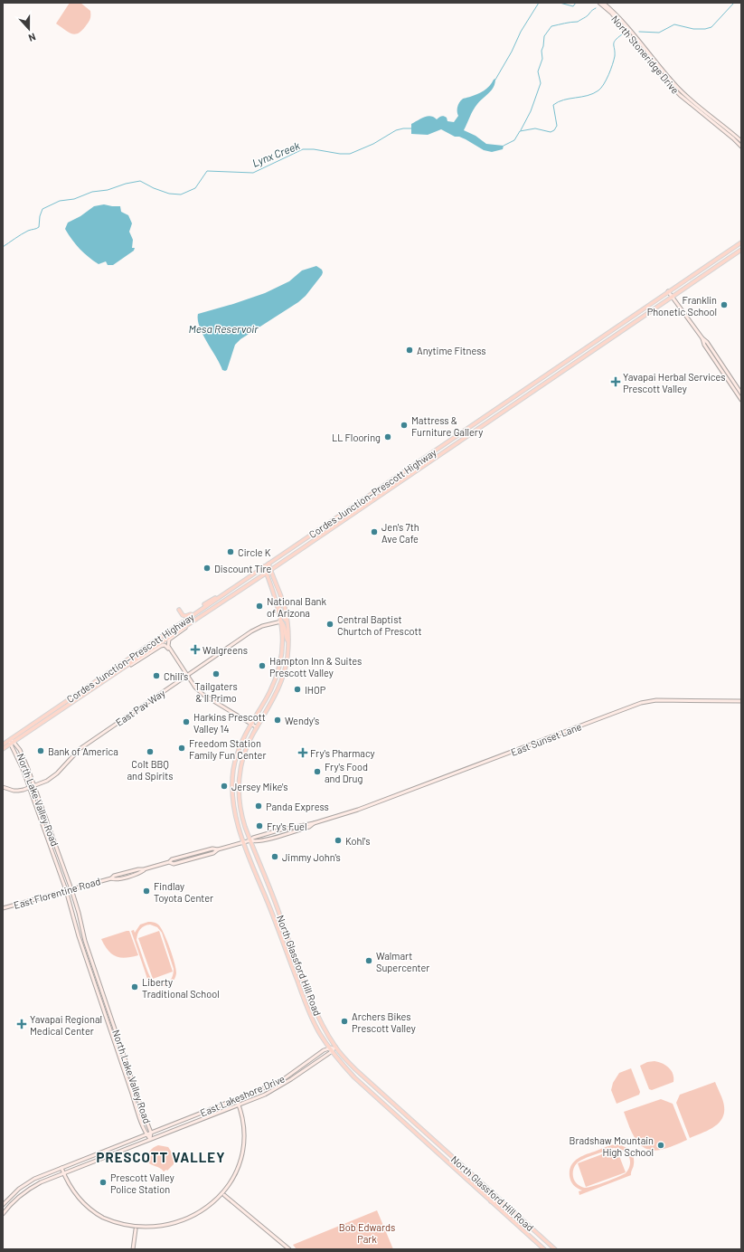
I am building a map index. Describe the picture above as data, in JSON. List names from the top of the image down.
{
  "streets": {
    "main road": ["Cordes Junction–Prescott Highway", "North Glassford Hill Road"],
    "street": [
      "North Stoneridge Drive",
      "East Pav Way",
      "East Sunset Lane",
      "North Lake Valley Road",
      "East Florentine Road",
      "East Lakeshore Drive"
    ]
  },
  "crossings": [
    ["Cordes Junction–Prescott Highway", "North Lake Valley Road"],
    ["Cordes Junction–Prescott Highway", "North Glassford Hill Road"],
    ["East Pav Way", "North Lake Valley Road"],
    ["East Pav Way", "North Glassford Hill Road"],
    ["East Sunset Lane", "East Florentine Road"],
    ["North Lake Valley Road", "East Florentine Road"],
    ["North Lake Valley Road", "East Lakeshore Drive"],
    ["East Florentine Road", "North Glassford Hill Road"],
    ["North Glassford Hill Road", "East Lakeshore Drive"]
  ],
  "districts": ["PRESCOTT VALLEY"],
  "water": ["Lynx Creek", "Mesa Reservoir"],
  "parks": ["Bob Edwards Park"],
  "places": {
    "other": [
      "Franklin Phonetic School",
      "Anytime Fitness",
      "Mattress & Furniture Gallery",
      "LL Flooring",
      "Jen's 7th Ave Cafe",
      "Circle K",
      "Discount Tire",
      "National Bank of Arizona",
      "Central Baptist Churtch of Prescott",
      "Hampton Inn & Suites Prescott Valley",
      "Tailgaters & Il Primo",
      "Chili's",
      "IHOP",
      "Wendy's",
      "Harkins Prescott Valley 14",
      "Freedom Station Family Fun Center",
      "Bank of America",
      "Colt BBQ and Spirits",
      "Fry's Food and Drug",
      "Jersey Mike's",
      "Panda Express",
      "Fry's Fuel",
      "Kohl's",
      "Jimmy John's",
      "Findlay Toyota Center",
      "Walmart Supercenter",
      "Liberty Traditional School",
      "Archers Bikes Prescott Valley",
      "Bradshaw Mountain High School",
      "Prescott Valley Police Station"
    ],
    "health": [
      "Yavapai Herbal Services Prescott Valley",
      "Walgreens",
      "Fry's Pharmacy",
      "Yavapai Regional Medical Center"
    ]
  },
  "north": "bottom"
}
